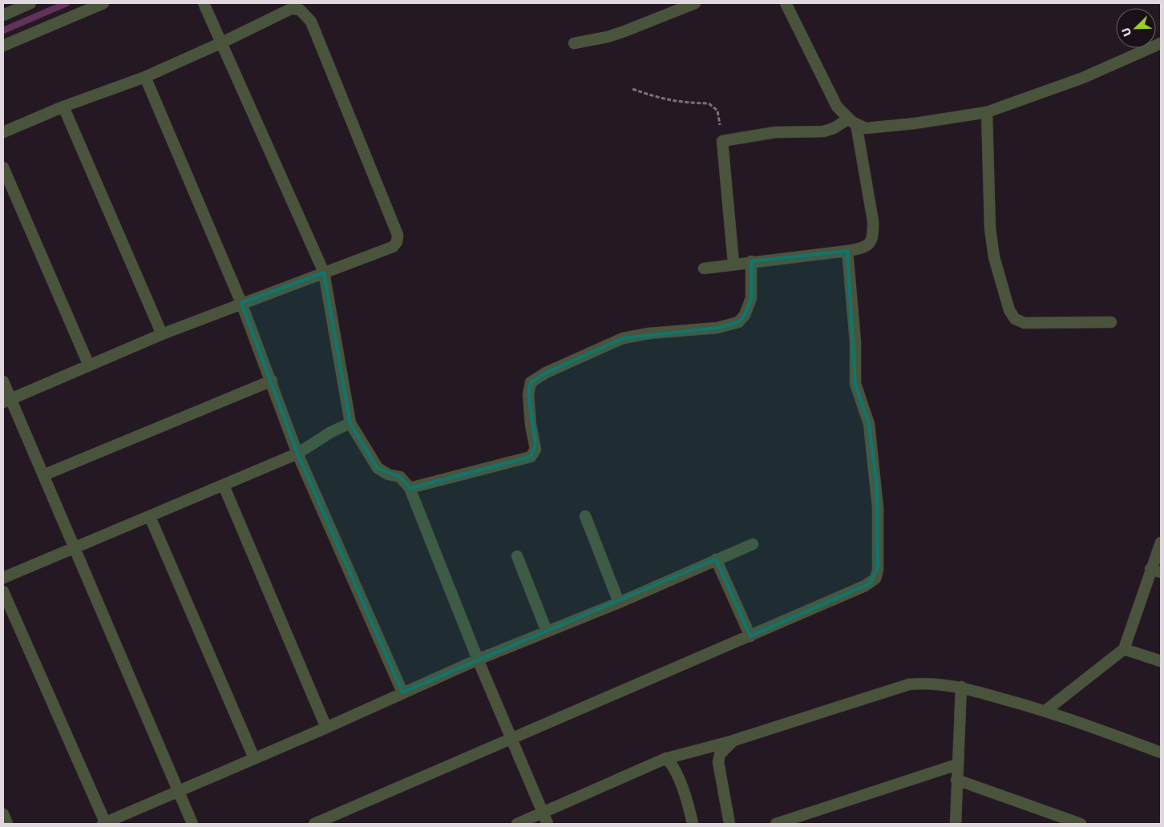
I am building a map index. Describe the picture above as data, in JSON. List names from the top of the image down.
{
  "north": "bottom left"
}
